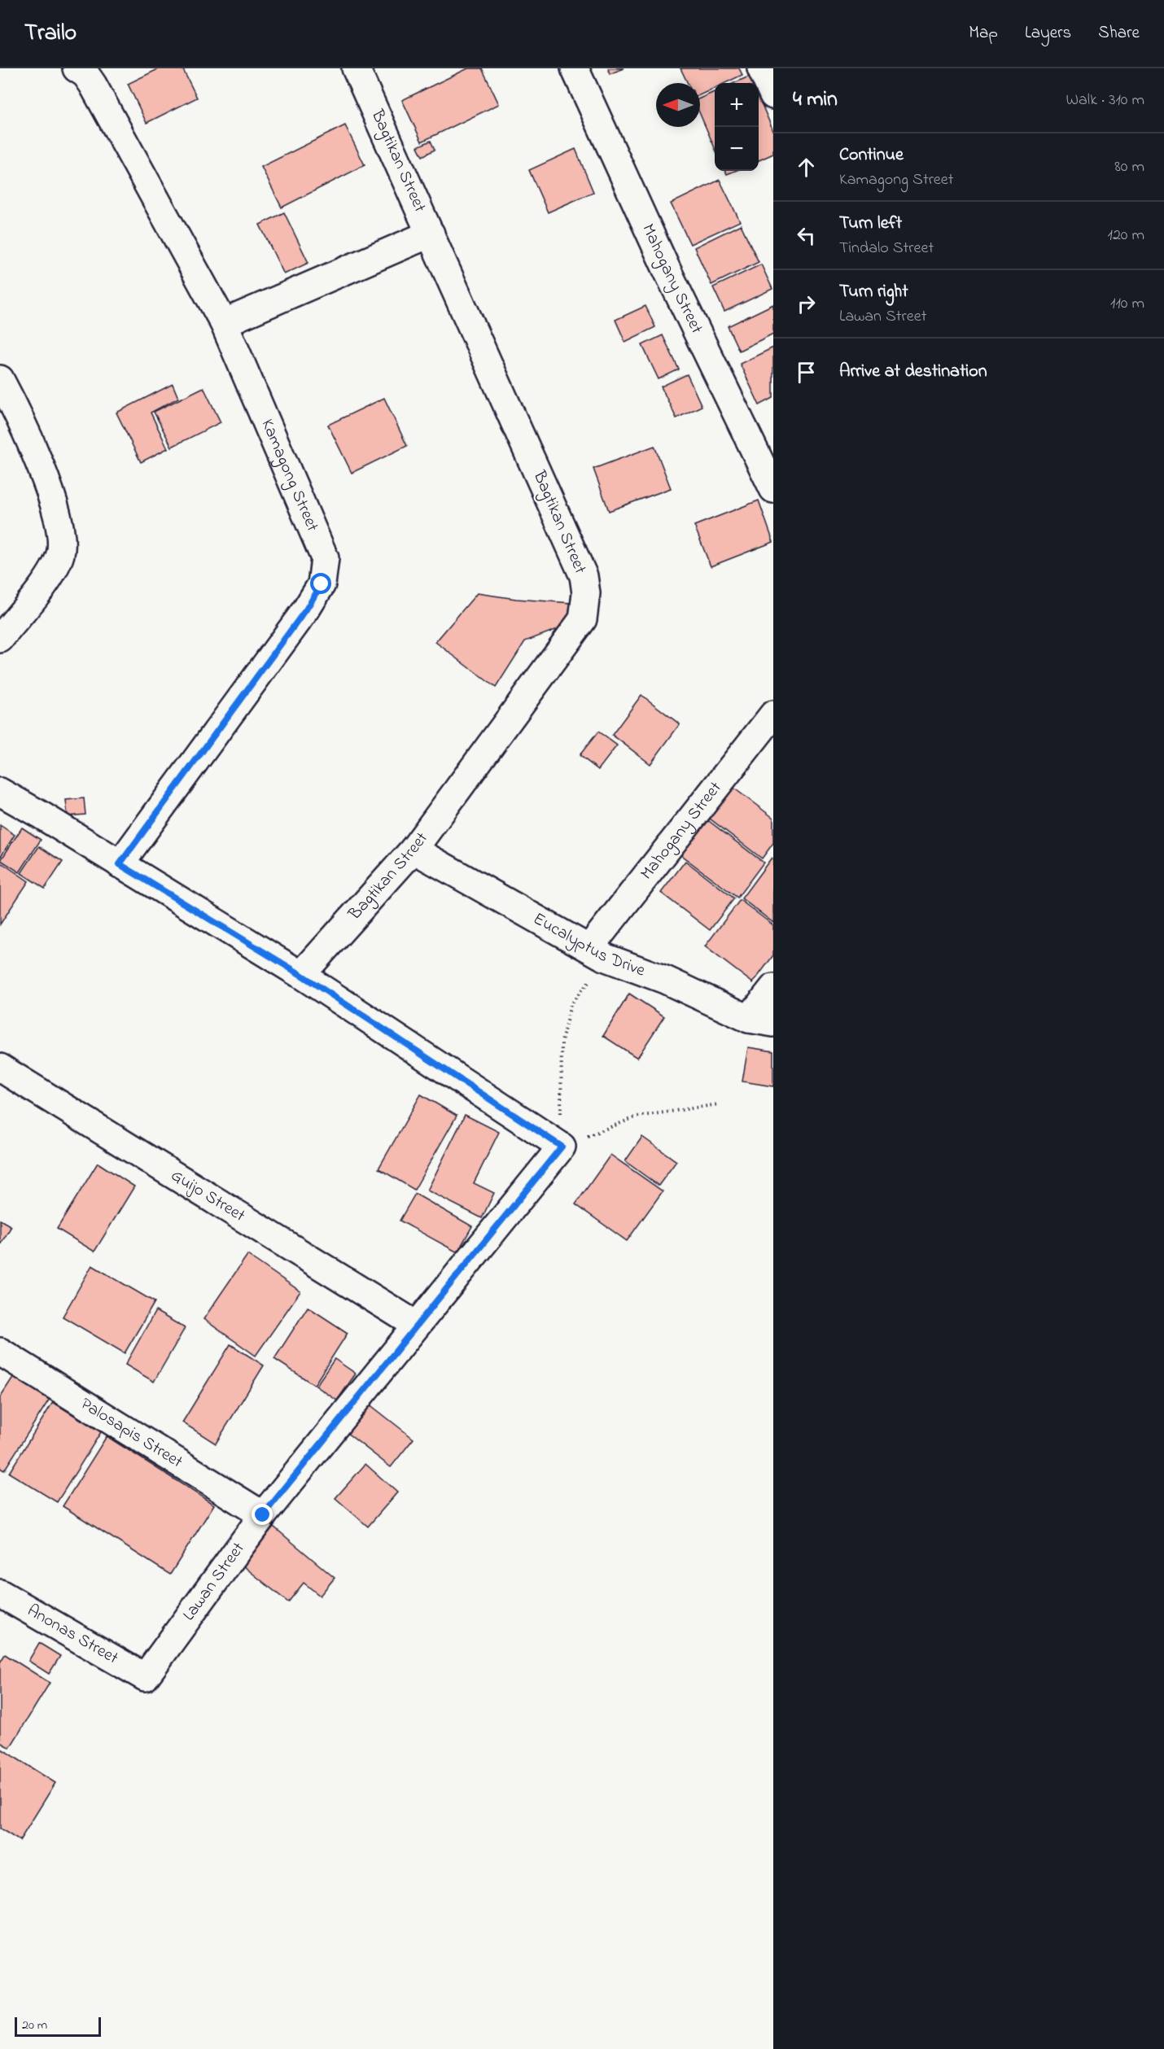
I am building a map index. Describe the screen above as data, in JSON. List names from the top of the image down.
{
  "streets": {
    "street": [
      "Bagtikan Street",
      "Mahogany Street",
      "Kamagong Street",
      "Eucalyptus Drive",
      "Guijo Street",
      "Palosapis Street",
      "Lawan Street",
      "Anonas Street"
    ]
  },
  "crossings": [
    ["Bagtikan Street", "Eucalyptus Drive"],
    ["Mahogany Street", "Eucalyptus Drive"],
    ["Guijo Street", "Lawan Street"],
    ["Palosapis Street", "Lawan Street"],
    ["Lawan Street", "Anonas Street"]
  ],
  "scale_bar": "20 m",
  "north": "left",
  "page": {
    "header": "Trailo",
    "nav": ["Map", "Layers", "Share"],
    "heading": ["4 min", "Walk · 310 m"],
    "map_buttons": ["+", "−"],
    "list": [
      ["Continue", "Kamagong Street", "80 m"],
      ["Turn left", "Tindalo Street", "120 m"],
      ["Turn right", "Lawan Street", "110 m"],
      "Arrive at destination"
    ],
    "scale": "20 m"
  }
}
